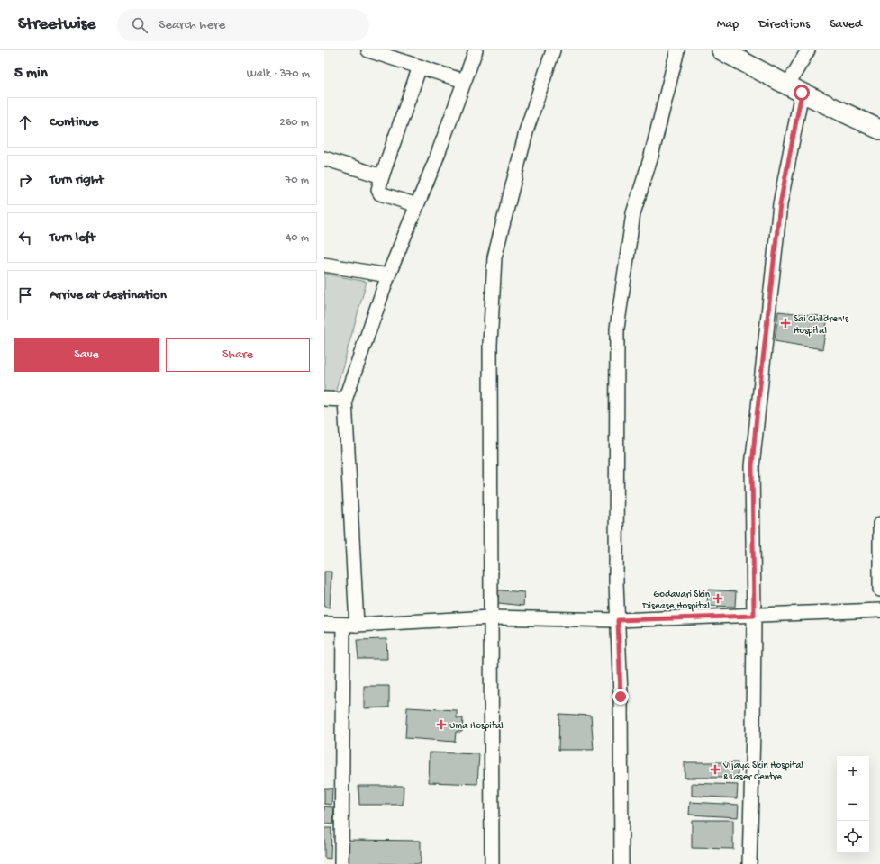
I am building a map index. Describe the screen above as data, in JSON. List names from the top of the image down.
{
  "places": {
    "health": [
      "Sai Children's Hospital",
      "Godavari Skin Disease Hospital",
      "Uma Hospital",
      "Vijaya Skin Hospital & Laser Centre"
    ]
  },
  "page": {
    "header": "Streetwise",
    "search": "Search here",
    "nav": ["Map", "Directions", "Saved"],
    "heading": ["5 min", "Walk · 370 m"],
    "list": [
      ["Continue", "260 m"],
      ["Turn right", "70 m"],
      ["Turn left", "40 m"],
      "Arrive at destination"
    ],
    "buttons": ["Save", "Share"],
    "map_buttons": ["+", "−"]
  }
}
